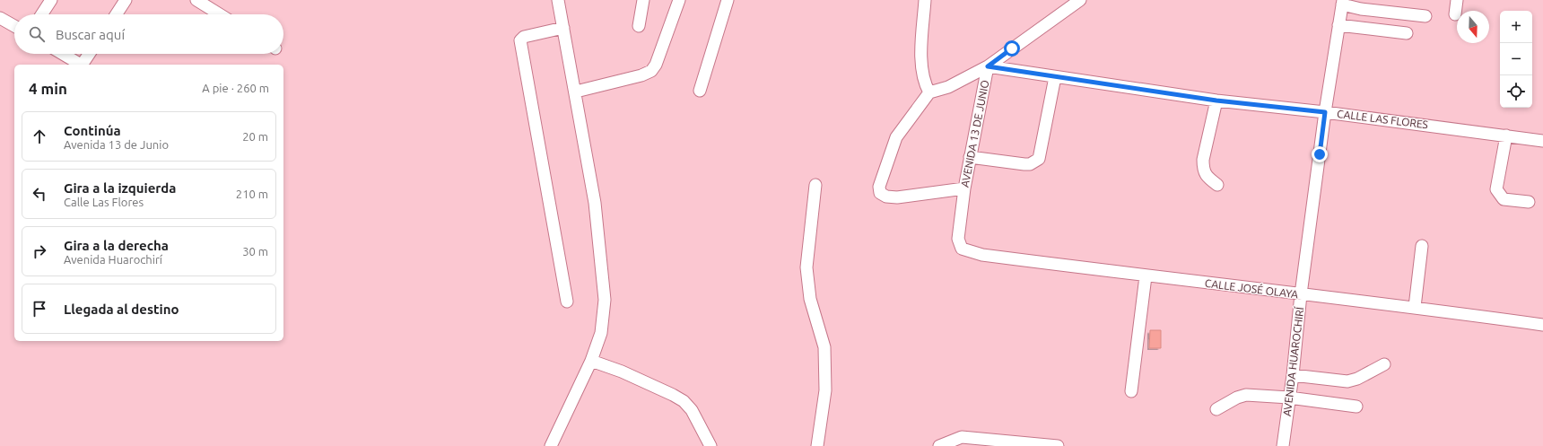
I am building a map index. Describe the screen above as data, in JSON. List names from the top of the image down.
{
  "streets": {
    "street": [
      "CALLE LAS FLORES",
      "AVENIDA 13 DE JUNIO",
      "CALLE JOSÉ OLAYA",
      "AVENIDA HUAROCHIRÍ"
    ]
  },
  "crossings": [
    ["CALLE LAS FLORES", "AVENIDA 13 DE JUNIO"],
    ["CALLE LAS FLORES", "AVENIDA HUAROCHIRÍ"],
    ["AVENIDA 13 DE JUNIO", "CALLE JOSÉ OLAYA"],
    ["CALLE JOSÉ OLAYA", "AVENIDA HUAROCHIRÍ"]
  ],
  "north": "bottom",
  "page": {
    "map_buttons": ["+", "−"],
    "search": "Buscar aquí",
    "heading": ["4 min", "A pie · 260 m"],
    "list": [
      ["Continúa", "Avenida 13 de Junio", "20 m"],
      ["Gira a la izquierda", "Calle Las Flores", "210 m"],
      ["Gira a la derecha", "Avenida Huarochirí", "30 m"],
      "Llegada al destino"
    ]
  }
}
